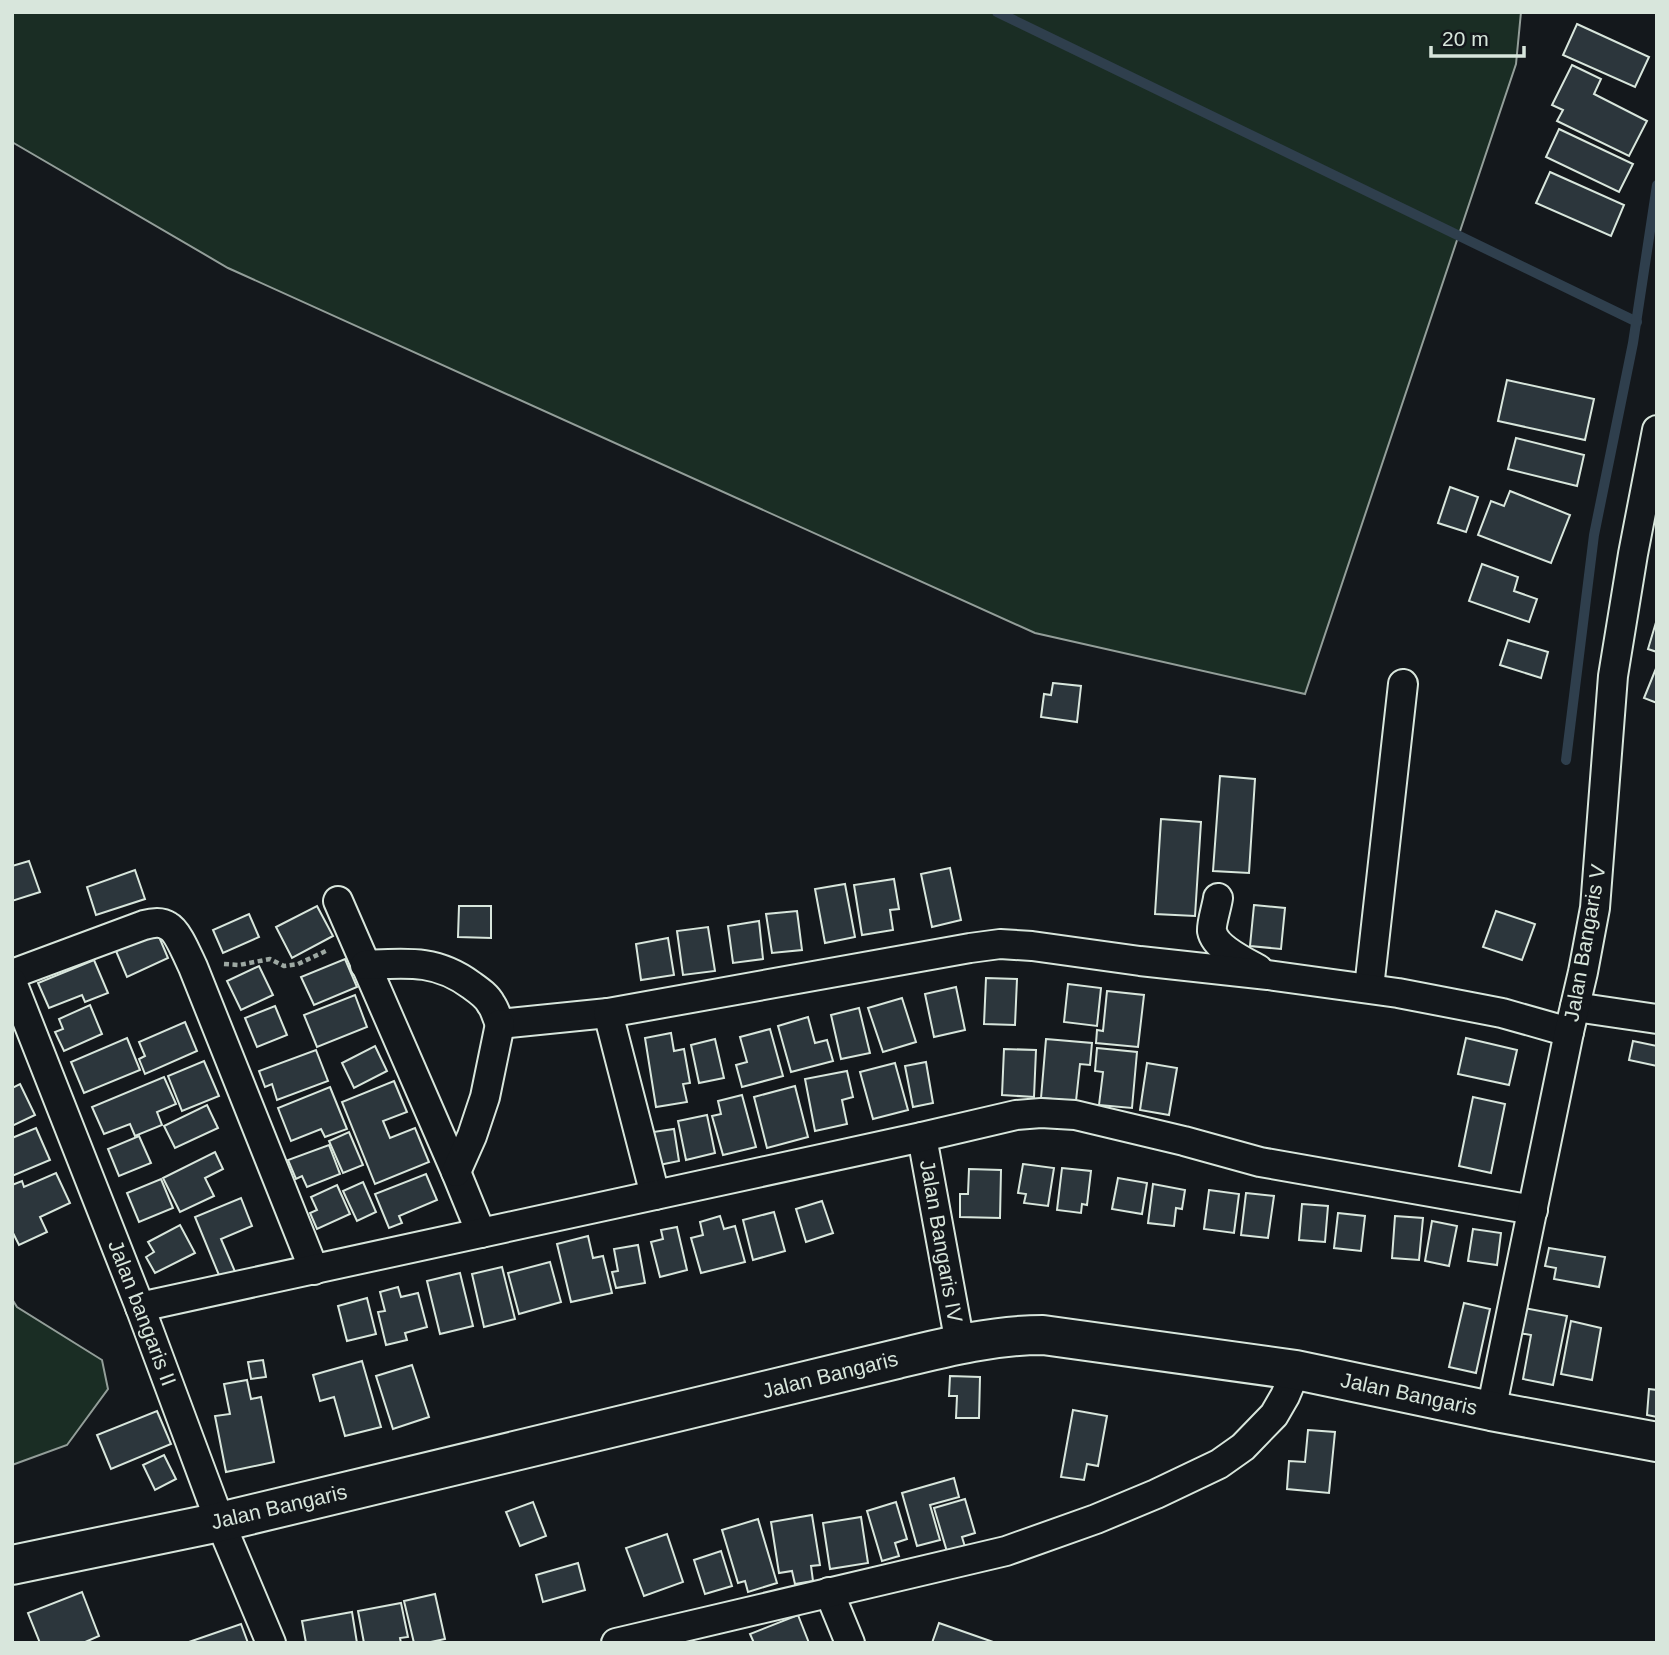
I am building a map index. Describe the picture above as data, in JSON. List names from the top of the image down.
{
  "streets": {
    "street": [
      "Jalan Bangaris V",
      "Jalan Bangaris IV",
      "Jalan bangaris II",
      "Jalan Bangaris"
    ]
  },
  "crossings": [
    ["Jalan Bangaris V", "Jalan Bangaris"],
    ["Jalan Bangaris IV", "Jalan Bangaris"],
    ["Jalan bangaris II", "Jalan Bangaris"]
  ],
  "scale_bar": "20 m"
}
